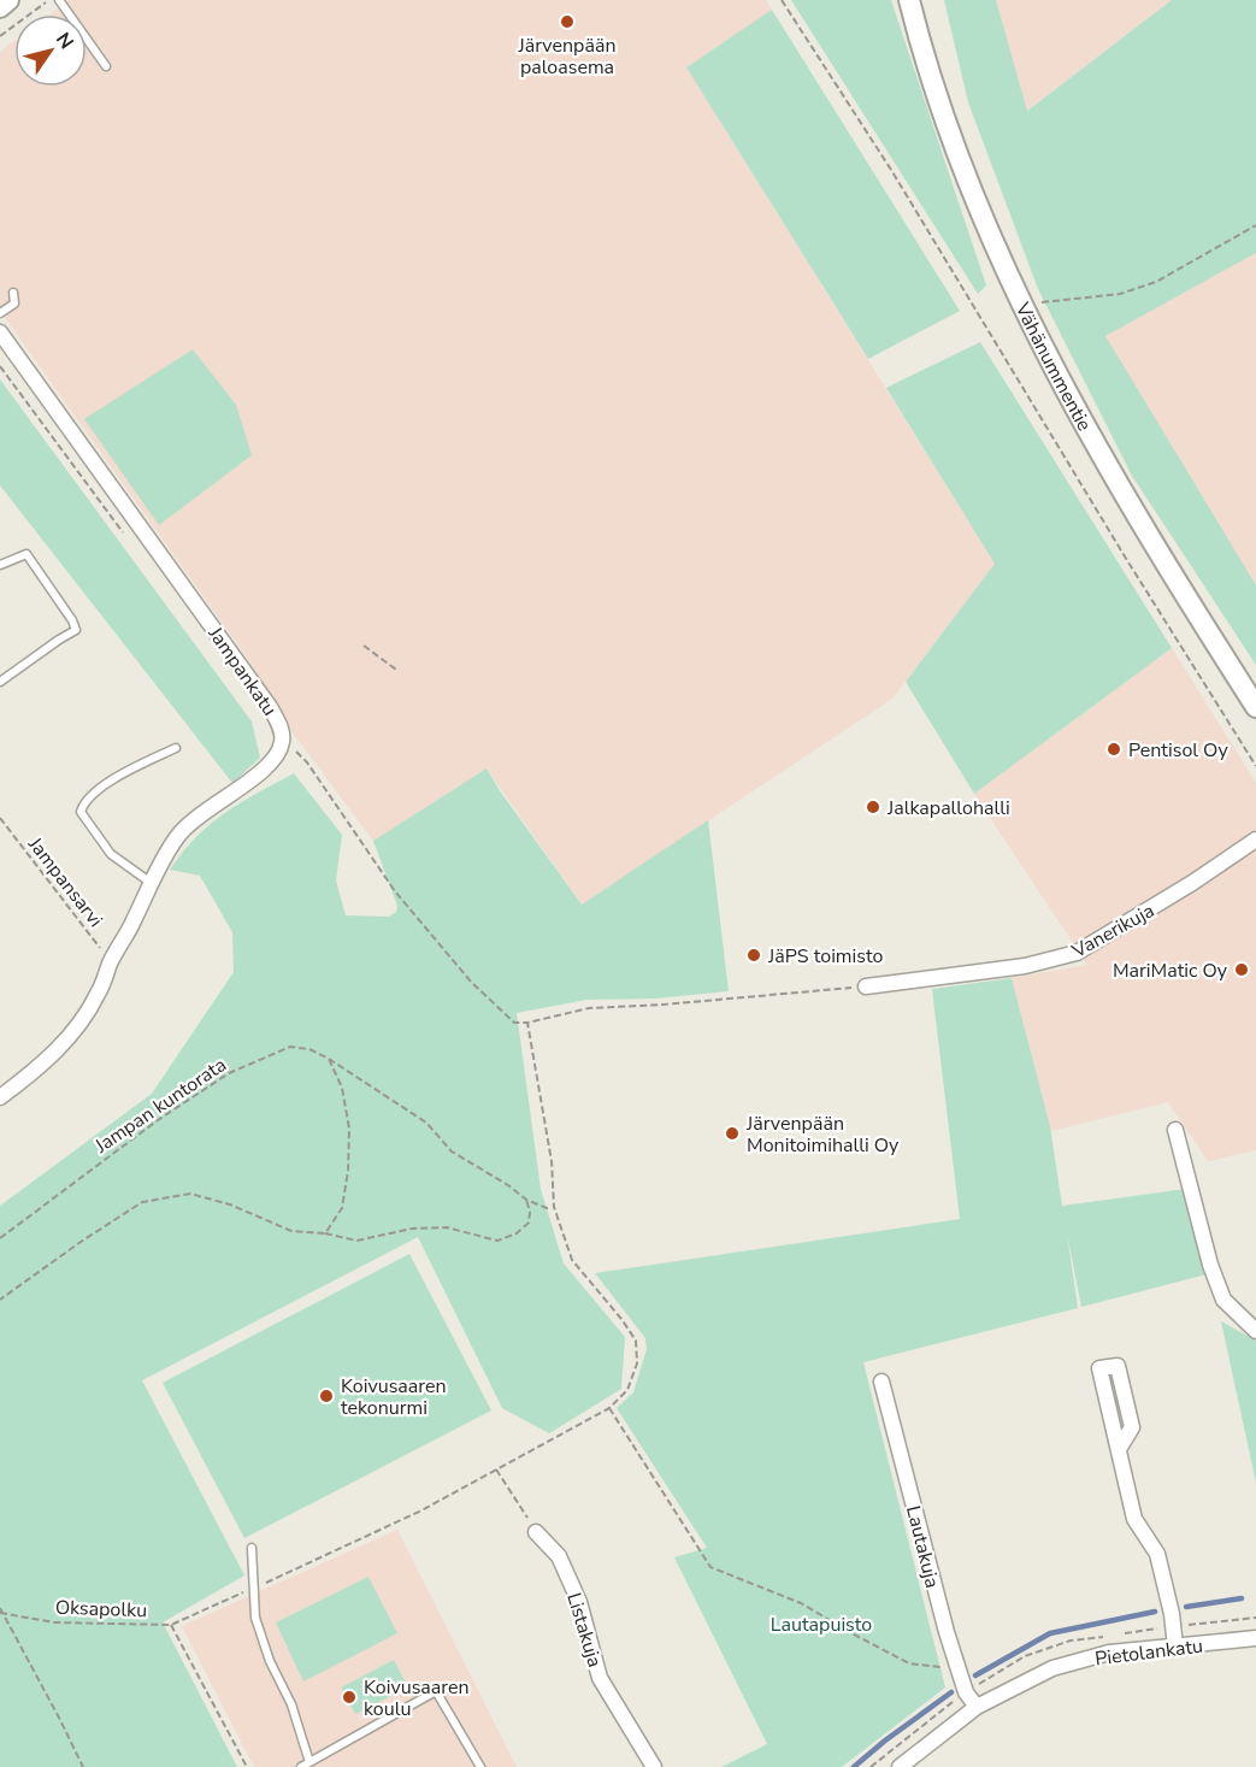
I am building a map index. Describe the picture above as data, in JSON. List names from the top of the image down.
{
  "streets": {
    "main road": ["Vähänummentie"],
    "street": [
      "Jampankatu",
      "Vanerikuja",
      "Lautakuja",
      "Listakuja",
      "Pietolankatu"
    ],
    "path": ["Jampansarvi", "Jampan kuntorata", "Oksapolku"]
  },
  "crossings": [
    ["Jampankatu", "Jampansarvi"],
    ["Lautakuja", "Pietolankatu"]
  ],
  "parks": ["Lautapuisto"],
  "places": [
    "Järvenpään paloasema",
    "Pentisol Oy",
    "Jalkapallohalli",
    "JäPS toimisto",
    "MariMatic Oy",
    "Järvenpään Monitoimihalli Oy",
    "Koivusaaren tekonurmi",
    "Koivusaaren koulu"
  ],
  "north": "top right"
}
